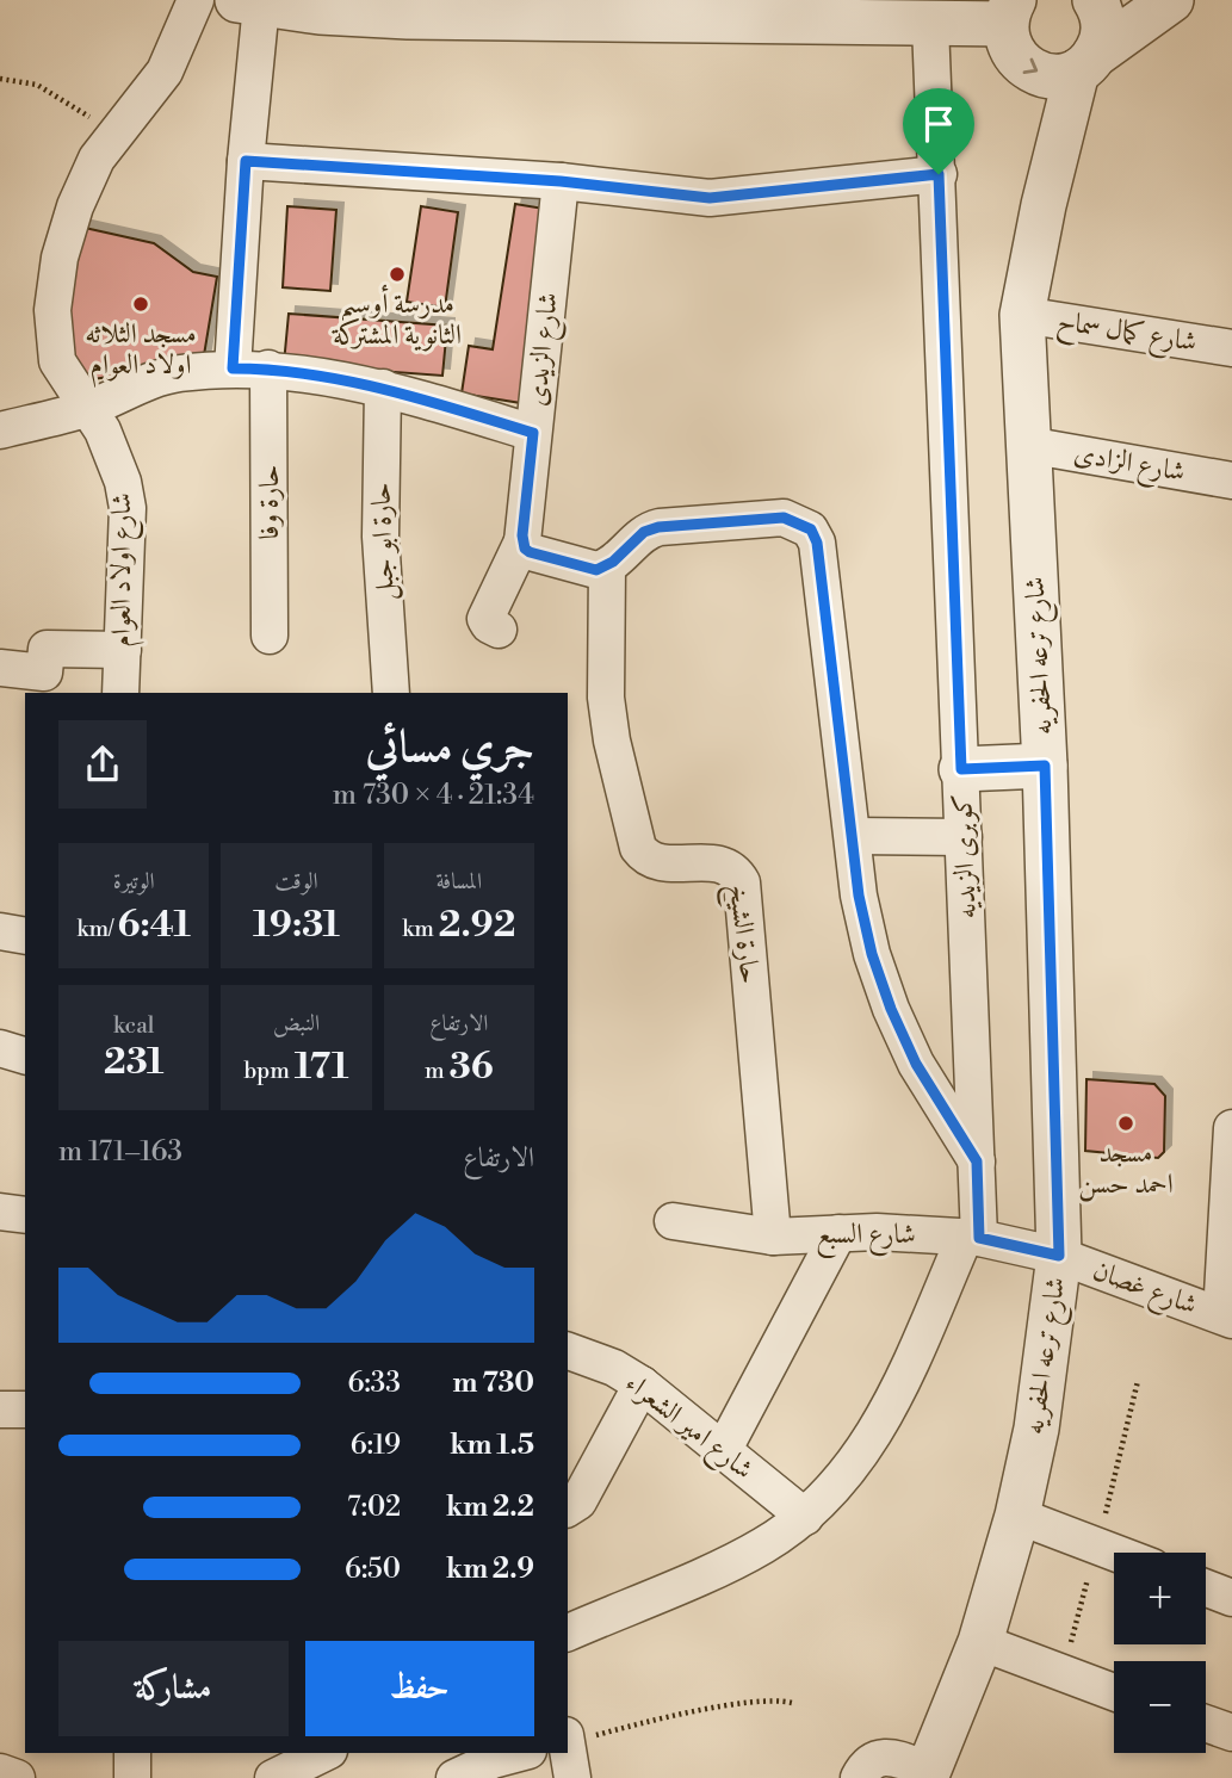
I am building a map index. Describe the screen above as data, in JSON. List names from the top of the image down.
{
  "streets": {
    "street": [
      "شارع كمال سماح",
      "شارع الزيدى",
      "شارع الزادى",
      "حارة وفا",
      "حارة ابو جبل",
      "شارع اولاد العوام",
      "شارع ترعه الحفريه",
      "كوبرى الزيديه",
      "حارة الشيخ",
      "شارع السبع",
      "شارع غصان",
      "شارع امير الشعراء"
    ]
  },
  "crossings": [
    ["شارع كمال سماح", "شارع ترعه الحفريه"],
    ["شارع الزادى", "شارع ترعه الحفريه"],
    ["شارع ترعه الحفريه", "شارع السبع"],
    ["شارع ترعه الحفريه", "شارع غصان"],
    ["كوبرى الزيديه", "شارع السبع"],
    ["حارة الشيخ", "شارع السبع"],
    ["شارع السبع", "شارع غصان"]
  ],
  "places": ["مدرسة أوسيم الثانوية المشتركة", "مسجد الثلاثه اولاد العوام", "مسجد احمد حسن"],
  "page": {
    "heading": ["جري مسائي", "21:34 · 4 × 730 m"],
    "stats": [
      ["المسافة", "2.92 km"],
      ["الوقت", "19:31"],
      ["الوتيرة", "6:41 /km"],
      ["الارتفاع", "36 m"],
      ["النبض", "171 bpm"],
      ["kcal", "231"]
    ],
    "chart": ["الارتفاع", "163–171 m"],
    "list": [
      {
        "name": "730 m",
        "note": "6:33"
      },
      {
        "name": "1.5 km",
        "note": "6:19"
      },
      {
        "name": "2.2 km",
        "note": "7:02"
      },
      {
        "name": "2.9 km",
        "note": "6:50"
      }
    ],
    "map_buttons": ["+", "−"],
    "buttons": ["حفظ", "مشاركة"]
  }
}
